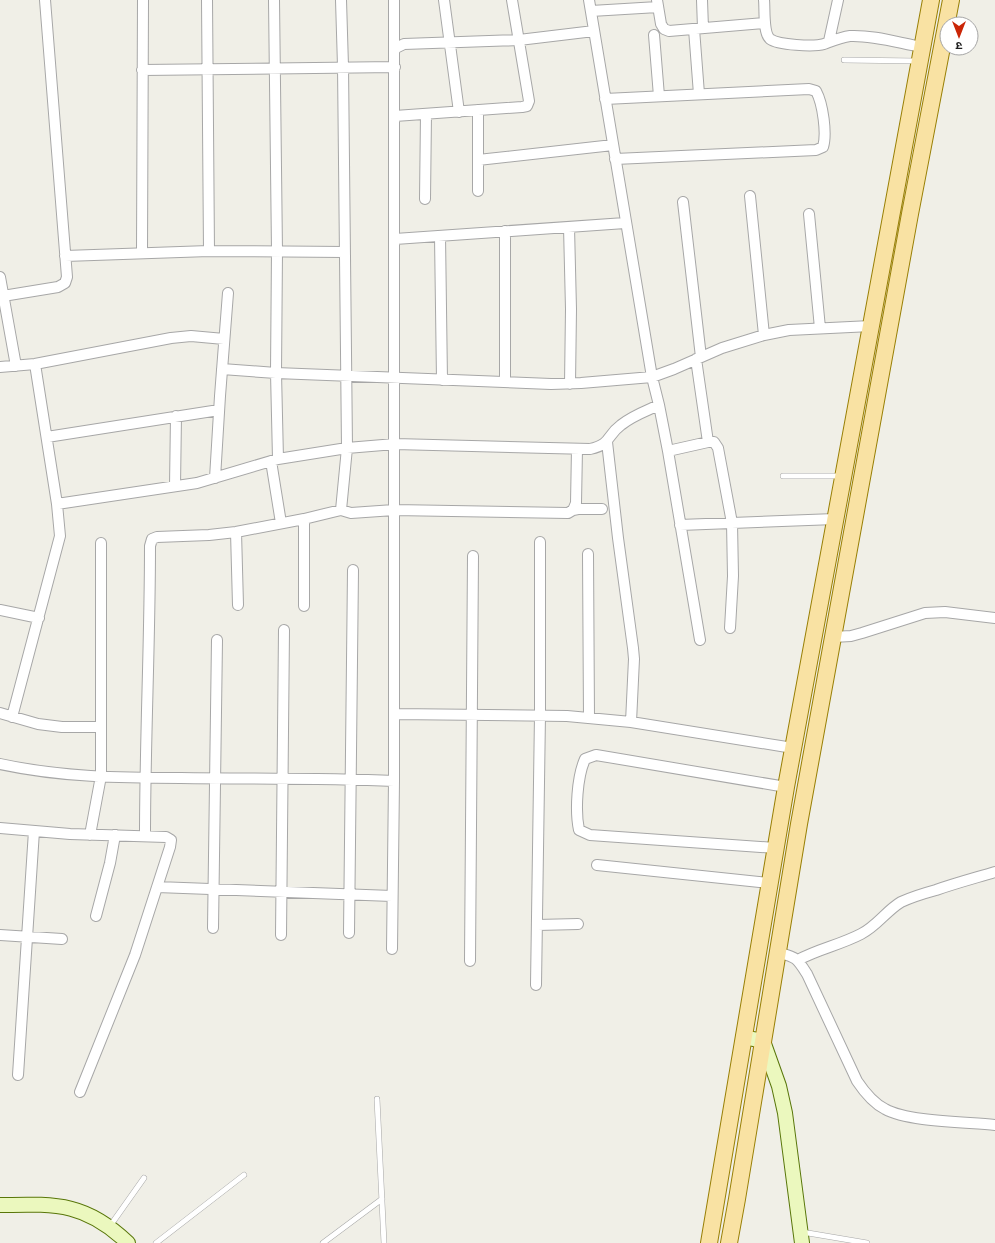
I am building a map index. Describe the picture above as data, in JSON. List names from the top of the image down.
{
  "north": "bottom"
}
